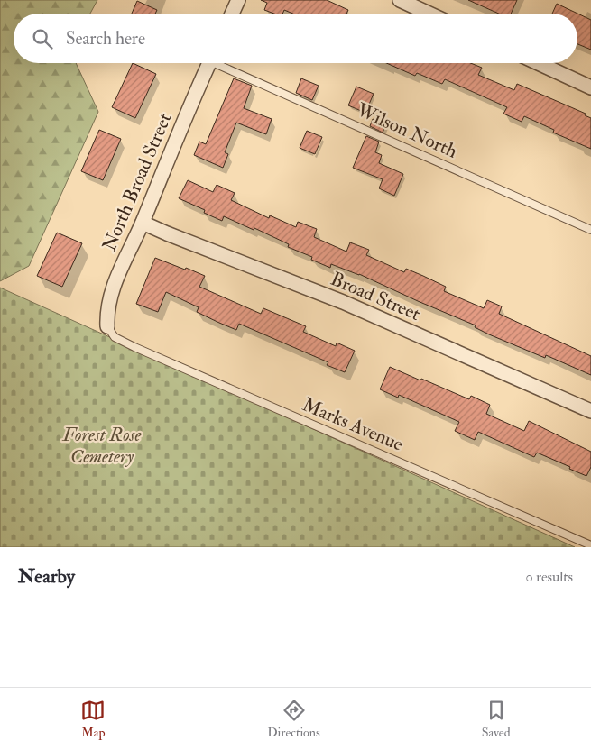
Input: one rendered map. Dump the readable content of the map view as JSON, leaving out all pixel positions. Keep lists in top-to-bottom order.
{
  "streets": {
    "street": ["North Broad Street", "Broad Street"],
    "lane": ["Wilson North", "Marks Avenue"]
  },
  "crossings": [
    ["North Broad Street", "Broad Street"],
    ["North Broad Street", "Marks Avenue"]
  ],
  "parks": ["Forest Rose Cemetery"],
  "page": {
    "search": "Search here",
    "heading": ["Nearby", "0 results"],
    "nav": ["Map", "Directions", "Saved"]
  }
}
